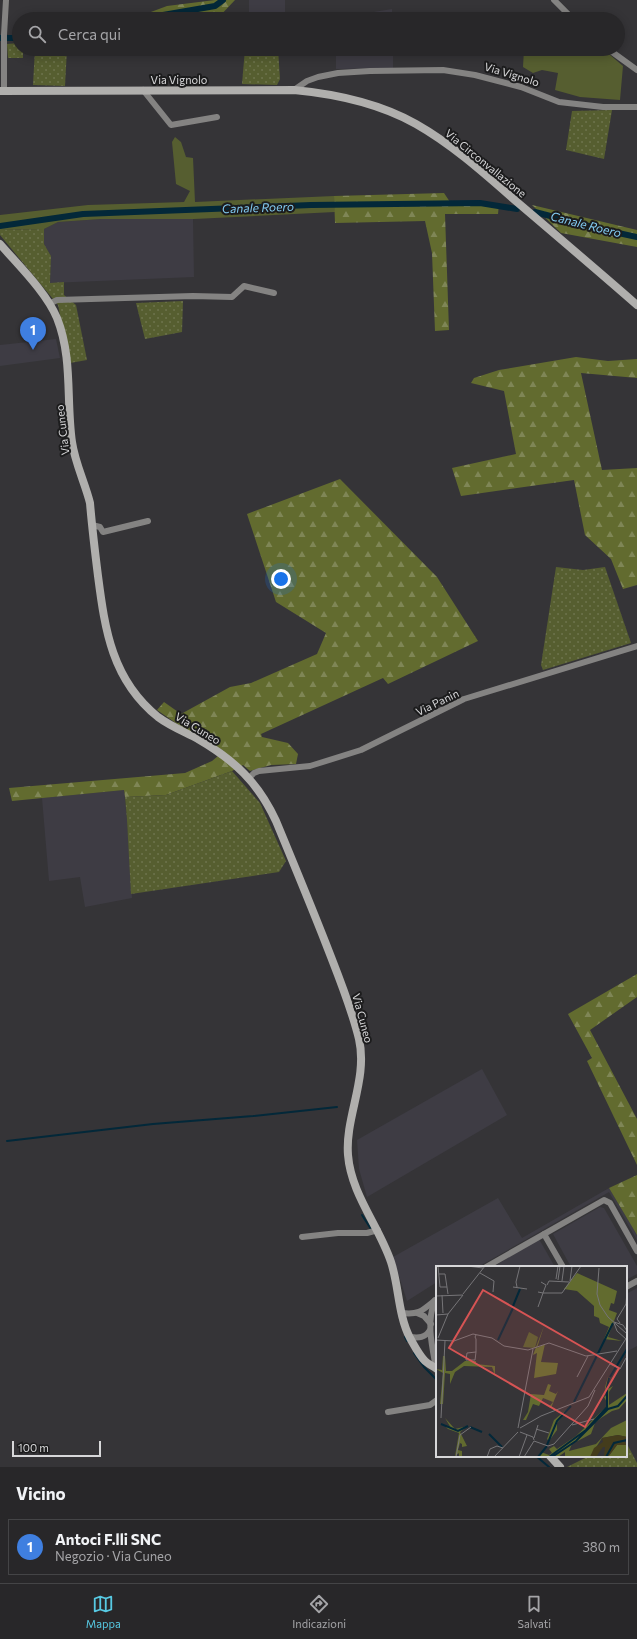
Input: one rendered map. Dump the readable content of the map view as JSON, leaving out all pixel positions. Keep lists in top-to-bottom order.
{
  "streets": {
    "street": [
      "Via Vignolo",
      "Via Circonvallazione",
      "Via Cuneo",
      "Via Panin"
    ]
  },
  "crossings": [
    ["Via Vignolo", "Via Circonvallazione"],
    ["Via Cuneo", "Via Panin"]
  ],
  "water": ["Canale Roero"],
  "scale_bar": "100 m",
  "page": {
    "search": "Cerca qui",
    "pins": "1",
    "scale": "100 m",
    "heading": "Vicino",
    "list": [
      {
        "mark": "1",
        "name": "Antoci F.lli SNC",
        "note": "Negozio · Via Cuneo",
        "value": "380 m"
      }
    ],
    "nav": ["Mappa", "Indicazioni", "Salvati"]
  }
}
